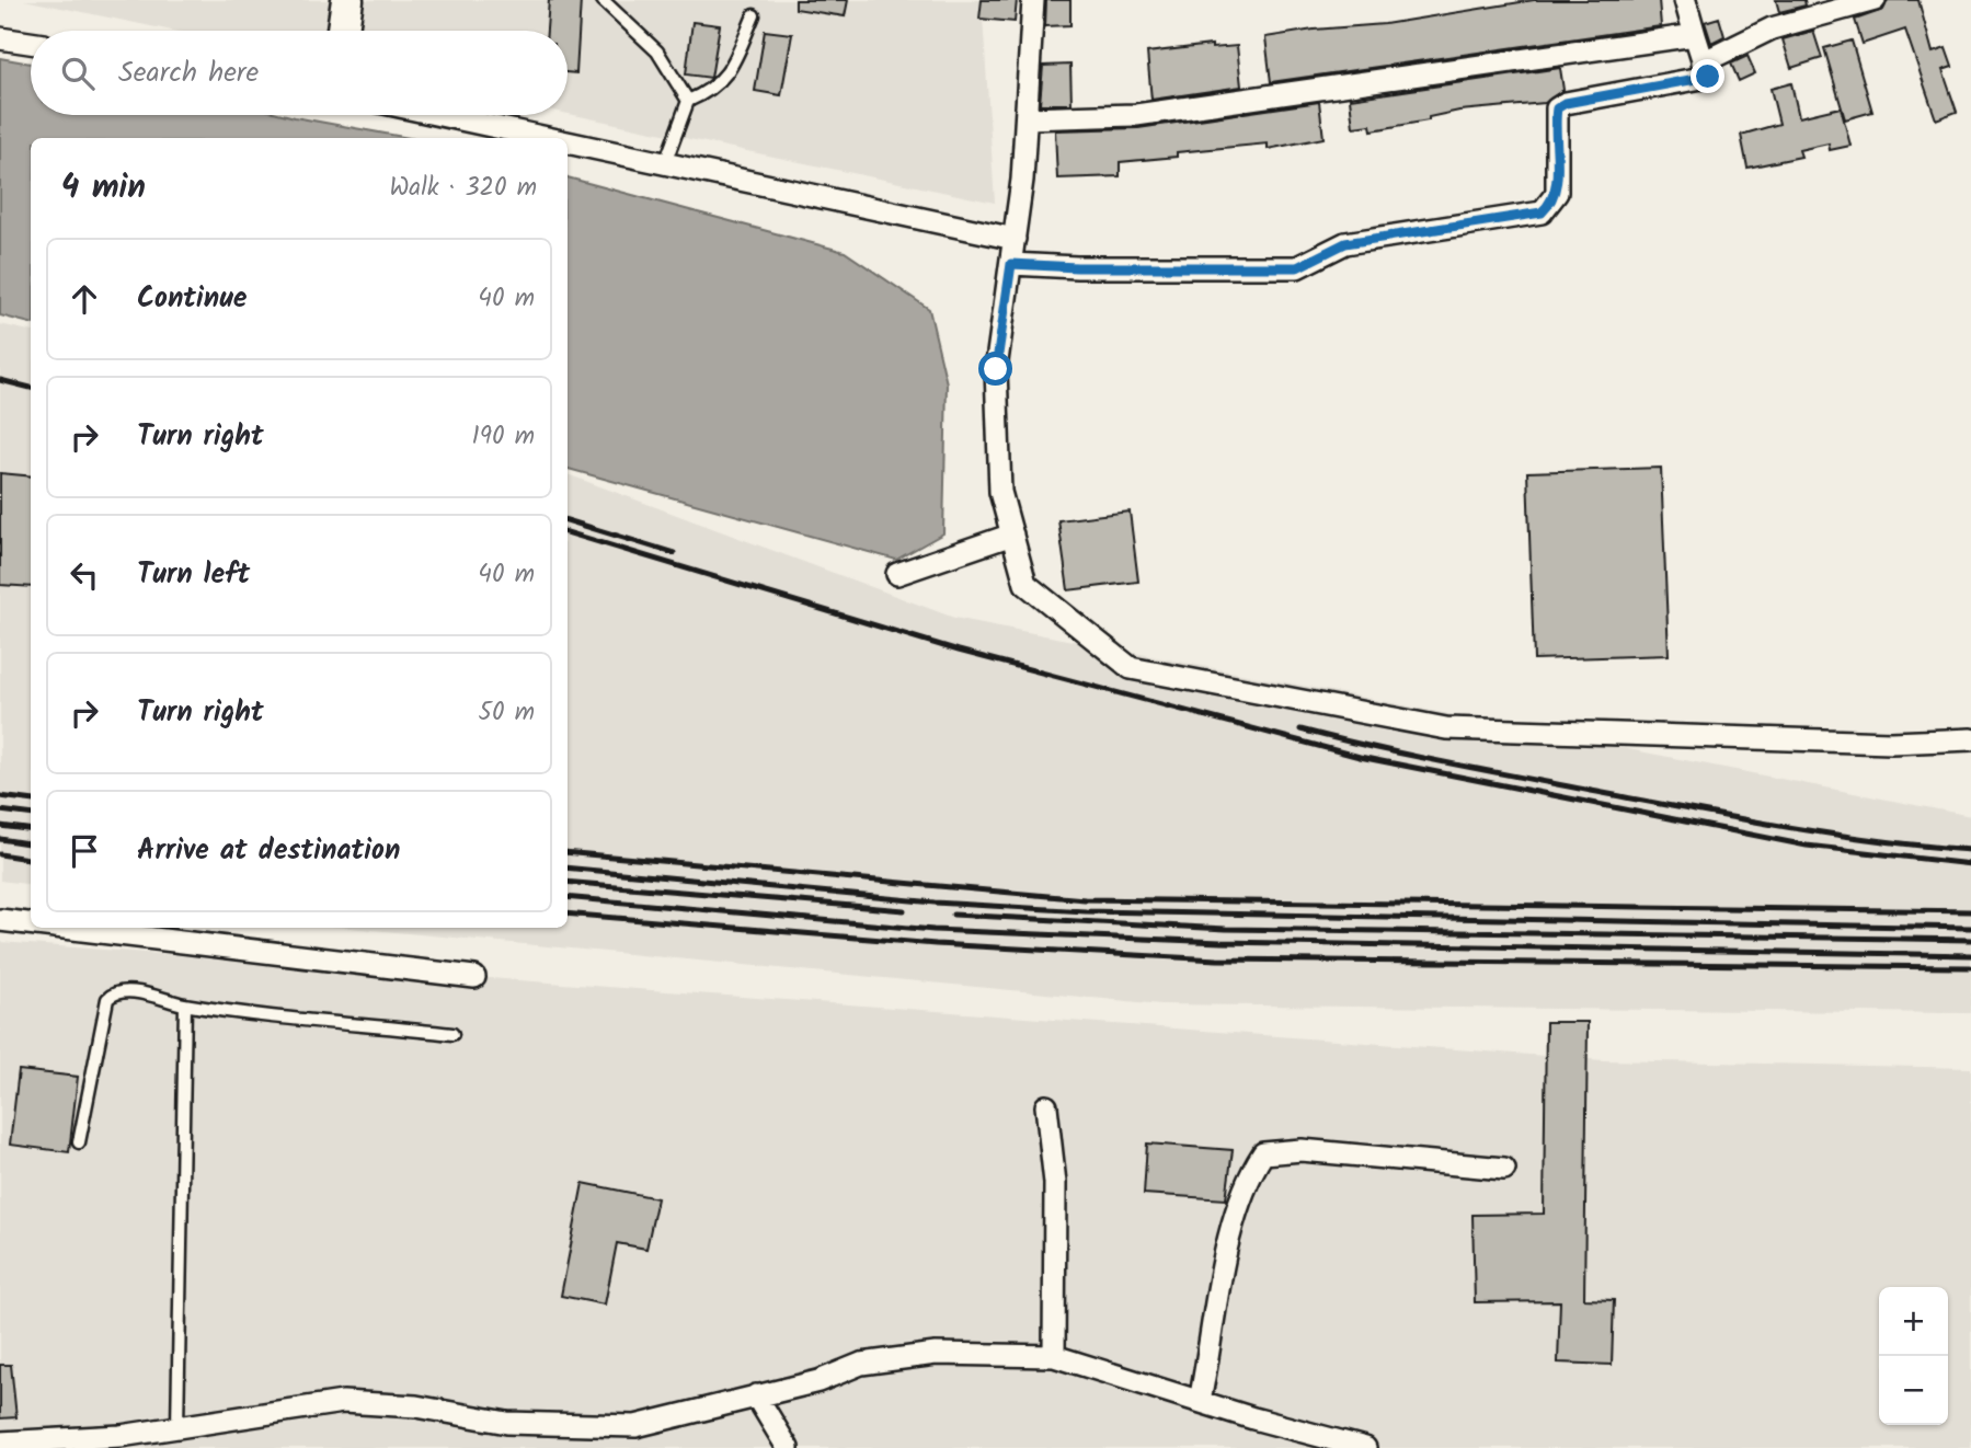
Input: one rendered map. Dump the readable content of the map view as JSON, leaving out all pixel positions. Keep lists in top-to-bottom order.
{
  "page": {
    "search": "Search here",
    "heading": ["4 min", "Walk · 320 m"],
    "list": [
      ["Continue", "40 m"],
      ["Turn right", "190 m"],
      ["Turn left", "40 m"],
      ["Turn right", "50 m"],
      "Arrive at destination"
    ],
    "map_buttons": ["+", "−"]
  }
}
